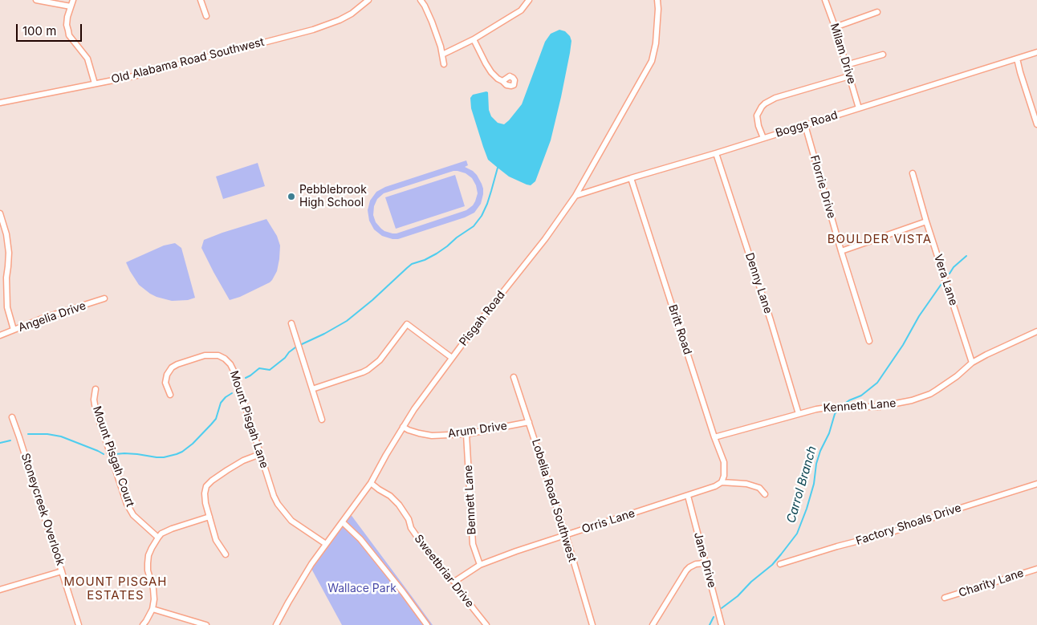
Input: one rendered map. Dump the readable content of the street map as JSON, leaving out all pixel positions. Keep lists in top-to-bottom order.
{
  "streets": {
    "street": [
      "Milam Drive",
      "Old Alabama Road Southwest",
      "Boggs Road",
      "Florrie Drive",
      "Vera Lane",
      "Denny Lane",
      "Angelia Drive",
      "Pisgah Road",
      "Britt Road",
      "Kenneth Lane",
      "Mount Pisgah Lane",
      "Arum Drive",
      "Mount Pisgah Court",
      "Bennett Lane",
      "Lobelia Road Southwest",
      "Stoneycreek Overlook",
      "Orris Lane",
      "Factory Shoals Drive",
      "Jane Drive",
      "Sweetbriar Drive",
      "Charity Lane"
    ]
  },
  "crossings": [
    ["Milam Drive", "Boggs Road"],
    ["Boggs Road", "Florrie Drive"],
    ["Boggs Road", "Denny Lane"],
    ["Boggs Road", "Pisgah Road"],
    ["Boggs Road", "Britt Road"],
    ["Vera Lane", "Kenneth Lane"],
    ["Denny Lane", "Kenneth Lane"],
    ["Pisgah Road", "Mount Pisgah Lane"],
    ["Pisgah Road", "Arum Drive"],
    ["Pisgah Road", "Sweetbriar Drive"],
    ["Britt Road", "Kenneth Lane"],
    ["Britt Road", "Orris Lane"],
    ["Arum Drive", "Bennett Lane"],
    ["Arum Drive", "Lobelia Road Southwest"],
    ["Bennett Lane", "Orris Lane"],
    ["Lobelia Road Southwest", "Orris Lane"],
    ["Orris Lane", "Jane Drive"],
    ["Orris Lane", "Sweetbriar Drive"]
  ],
  "districts": ["BOULDER VISTA", "MOUNT PISGAH ESTATES"],
  "water": ["Carrol Branch"],
  "parks": ["Wallace Park"],
  "places": ["Pebblebrook High School"],
  "scale_bar": "100 m"
}
